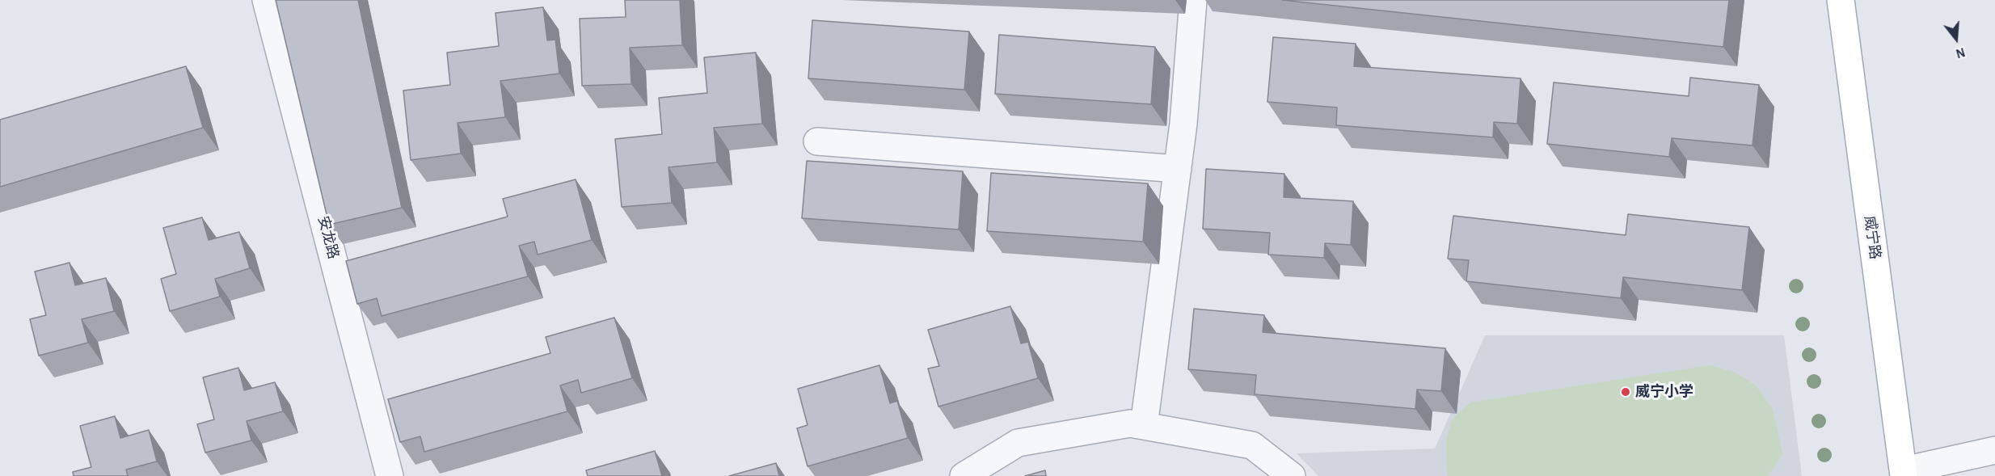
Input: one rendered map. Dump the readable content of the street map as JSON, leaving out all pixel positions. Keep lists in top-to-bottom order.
{
  "streets": {
    "main road": ["威宁路"],
    "street": ["安龙路"]
  },
  "places": ["威宁小学"],
  "north": "bottom"
}
